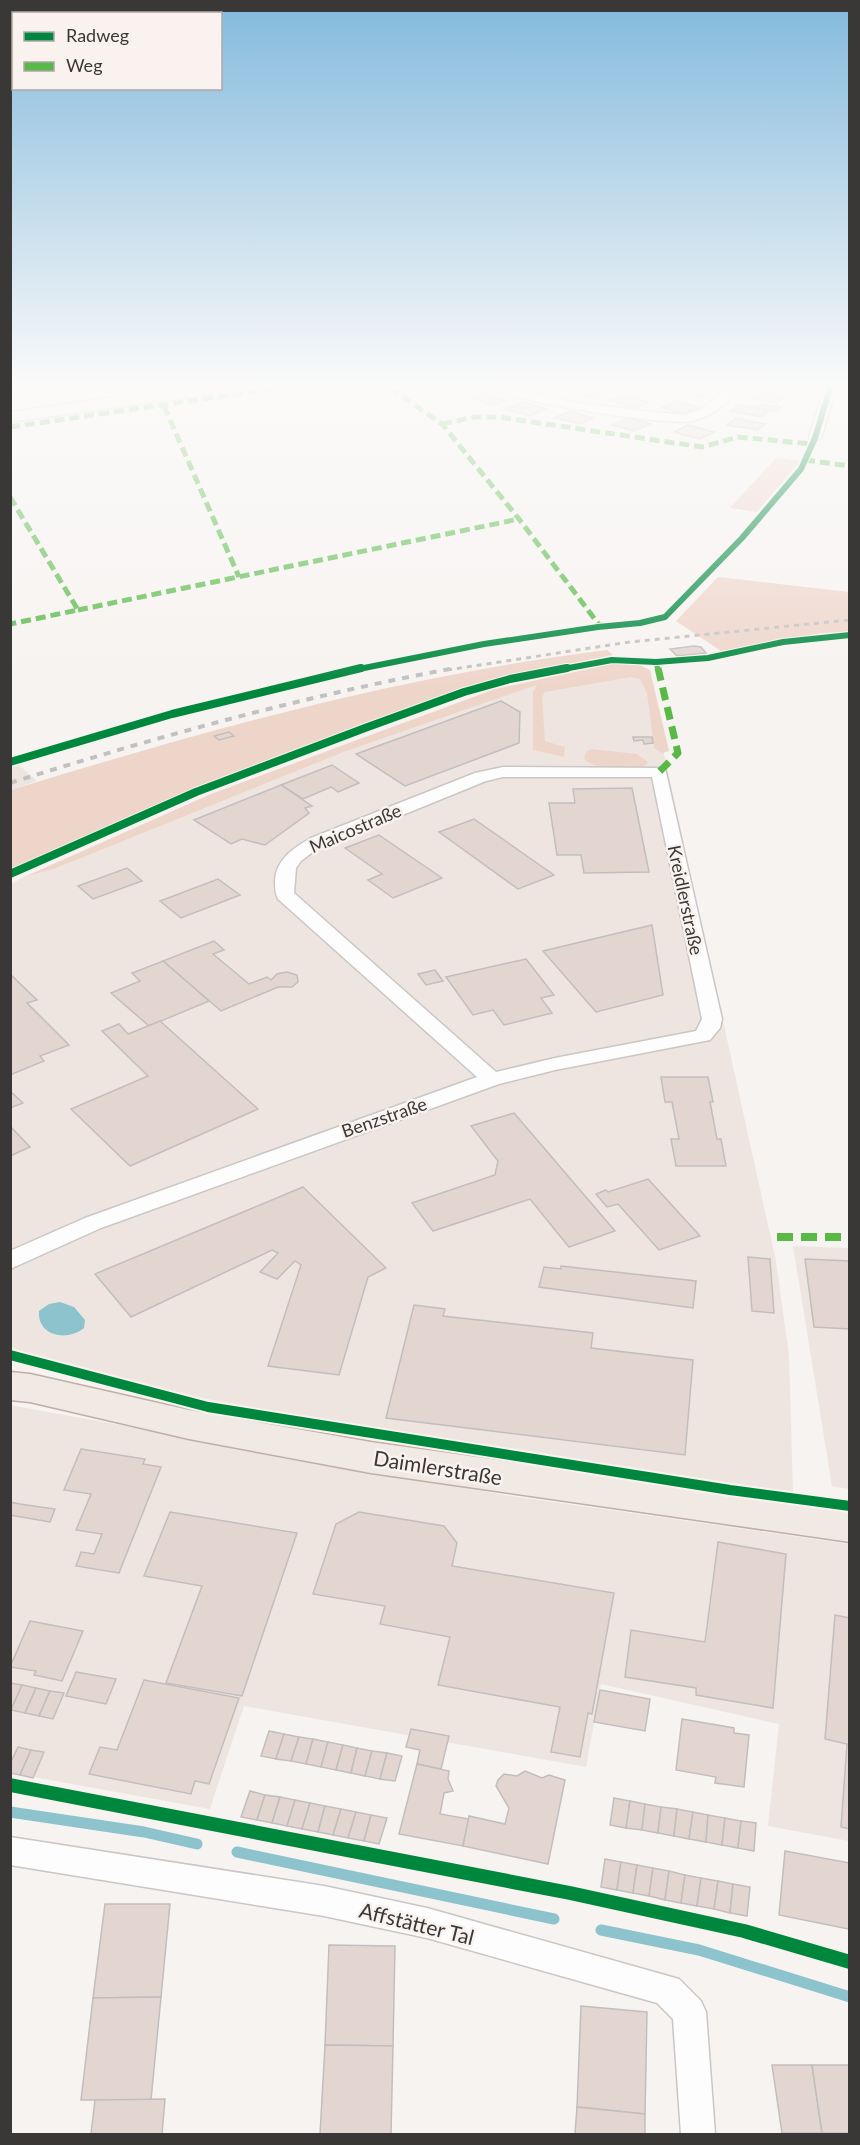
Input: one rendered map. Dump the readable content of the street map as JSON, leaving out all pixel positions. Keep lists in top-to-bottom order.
{
  "streets": {
    "main road": ["Daimlerstraße"],
    "street": [
      "Maicostraße",
      "Kreidlerstraße",
      "Benzstraße",
      "Affstätter Tal"
    ]
  },
  "crossings": [
    ["Maicostraße", "Kreidlerstraße"],
    ["Maicostraße", "Benzstraße"],
    ["Kreidlerstraße", "Benzstraße"]
  ],
  "legend": ["Radweg", "Weg"]
}
